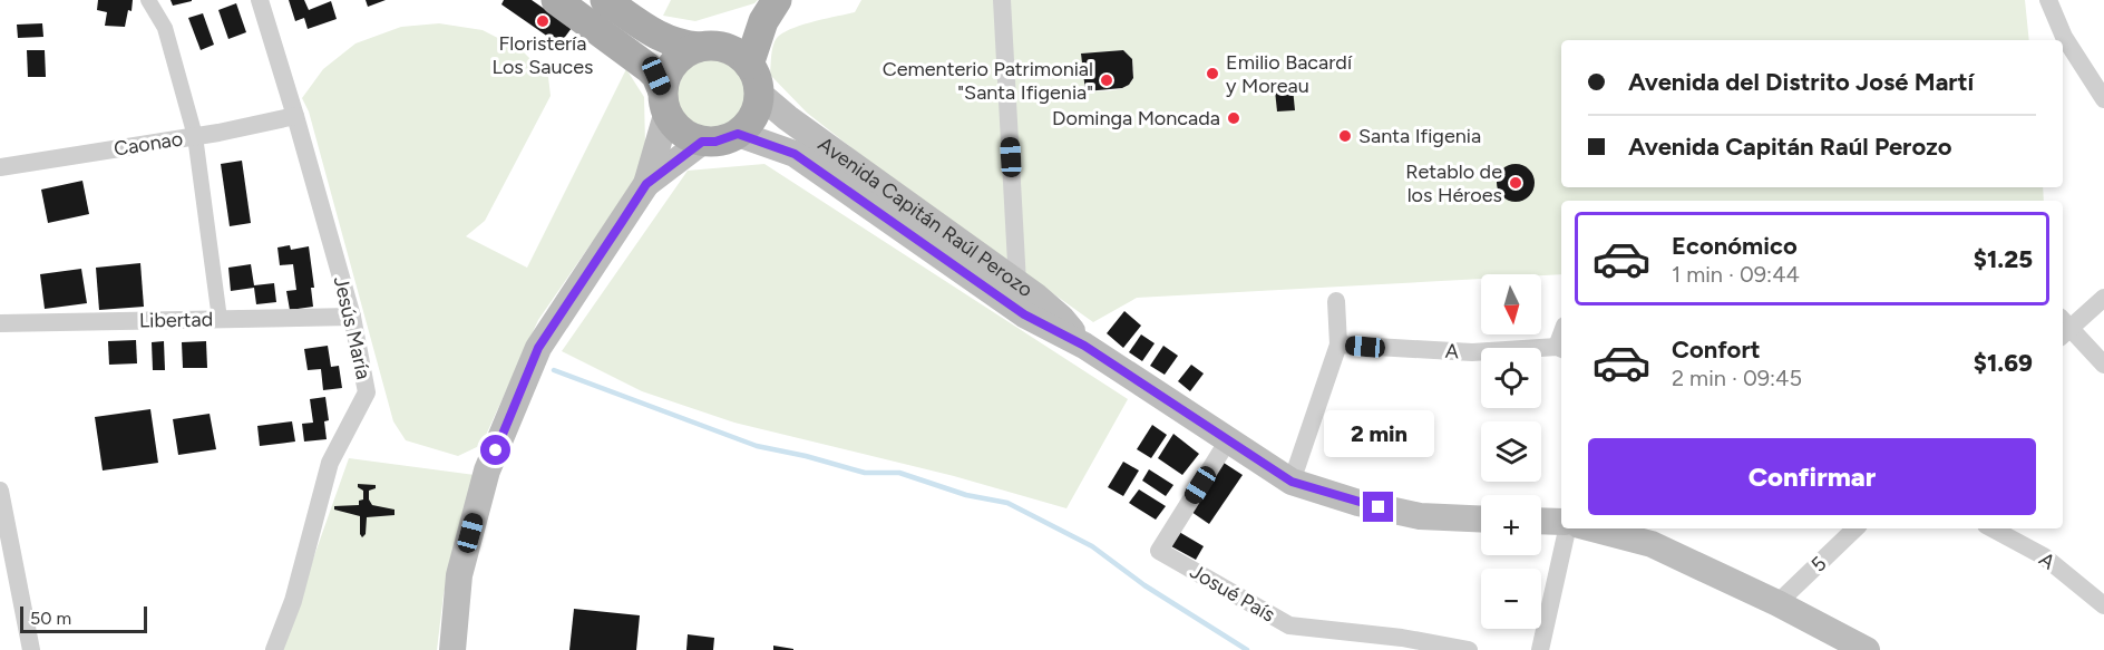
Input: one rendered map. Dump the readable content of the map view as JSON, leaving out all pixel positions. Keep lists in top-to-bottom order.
{
  "streets": {
    "main road": ["Avenida Capitán Raúl Perozo"],
    "street": [
      "Caonao",
      "Libertad",
      "Jesús María",
      "A",
      "5",
      "Josué País"
    ]
  },
  "crossings": [
    ["Caonao", "Jesús María"],
    ["Avenida Capitán Raúl Perozo", "Josué País"],
    ["Libertad", "Jesús María"]
  ],
  "places": [
    "Floristería Los Sauces",
    "Emilio Bacardí y Moreau",
    "Cementerio Patrimonial \"Santa Ifigenia\"",
    "Dominga Moncada",
    "Santa Ifigenia",
    "Retablo de los Héroes"
  ],
  "scale_bar": "50 m",
  "north": "bottom",
  "page": {
    "banner": ["Avenida del Distrito José Martí", "Avenida Capitán Raúl Perozo"],
    "list": [
      {
        "name": "Económico",
        "note": "1 min · 09:44",
        "value": "$1.25"
      },
      {
        "name": "Confort",
        "note": "2 min · 09:45",
        "value": "$1.69"
      }
    ],
    "map_buttons": ["+", "−"],
    "bubble": "2 min",
    "buttons": "Confirmar",
    "scale": "50 m"
  }
}
